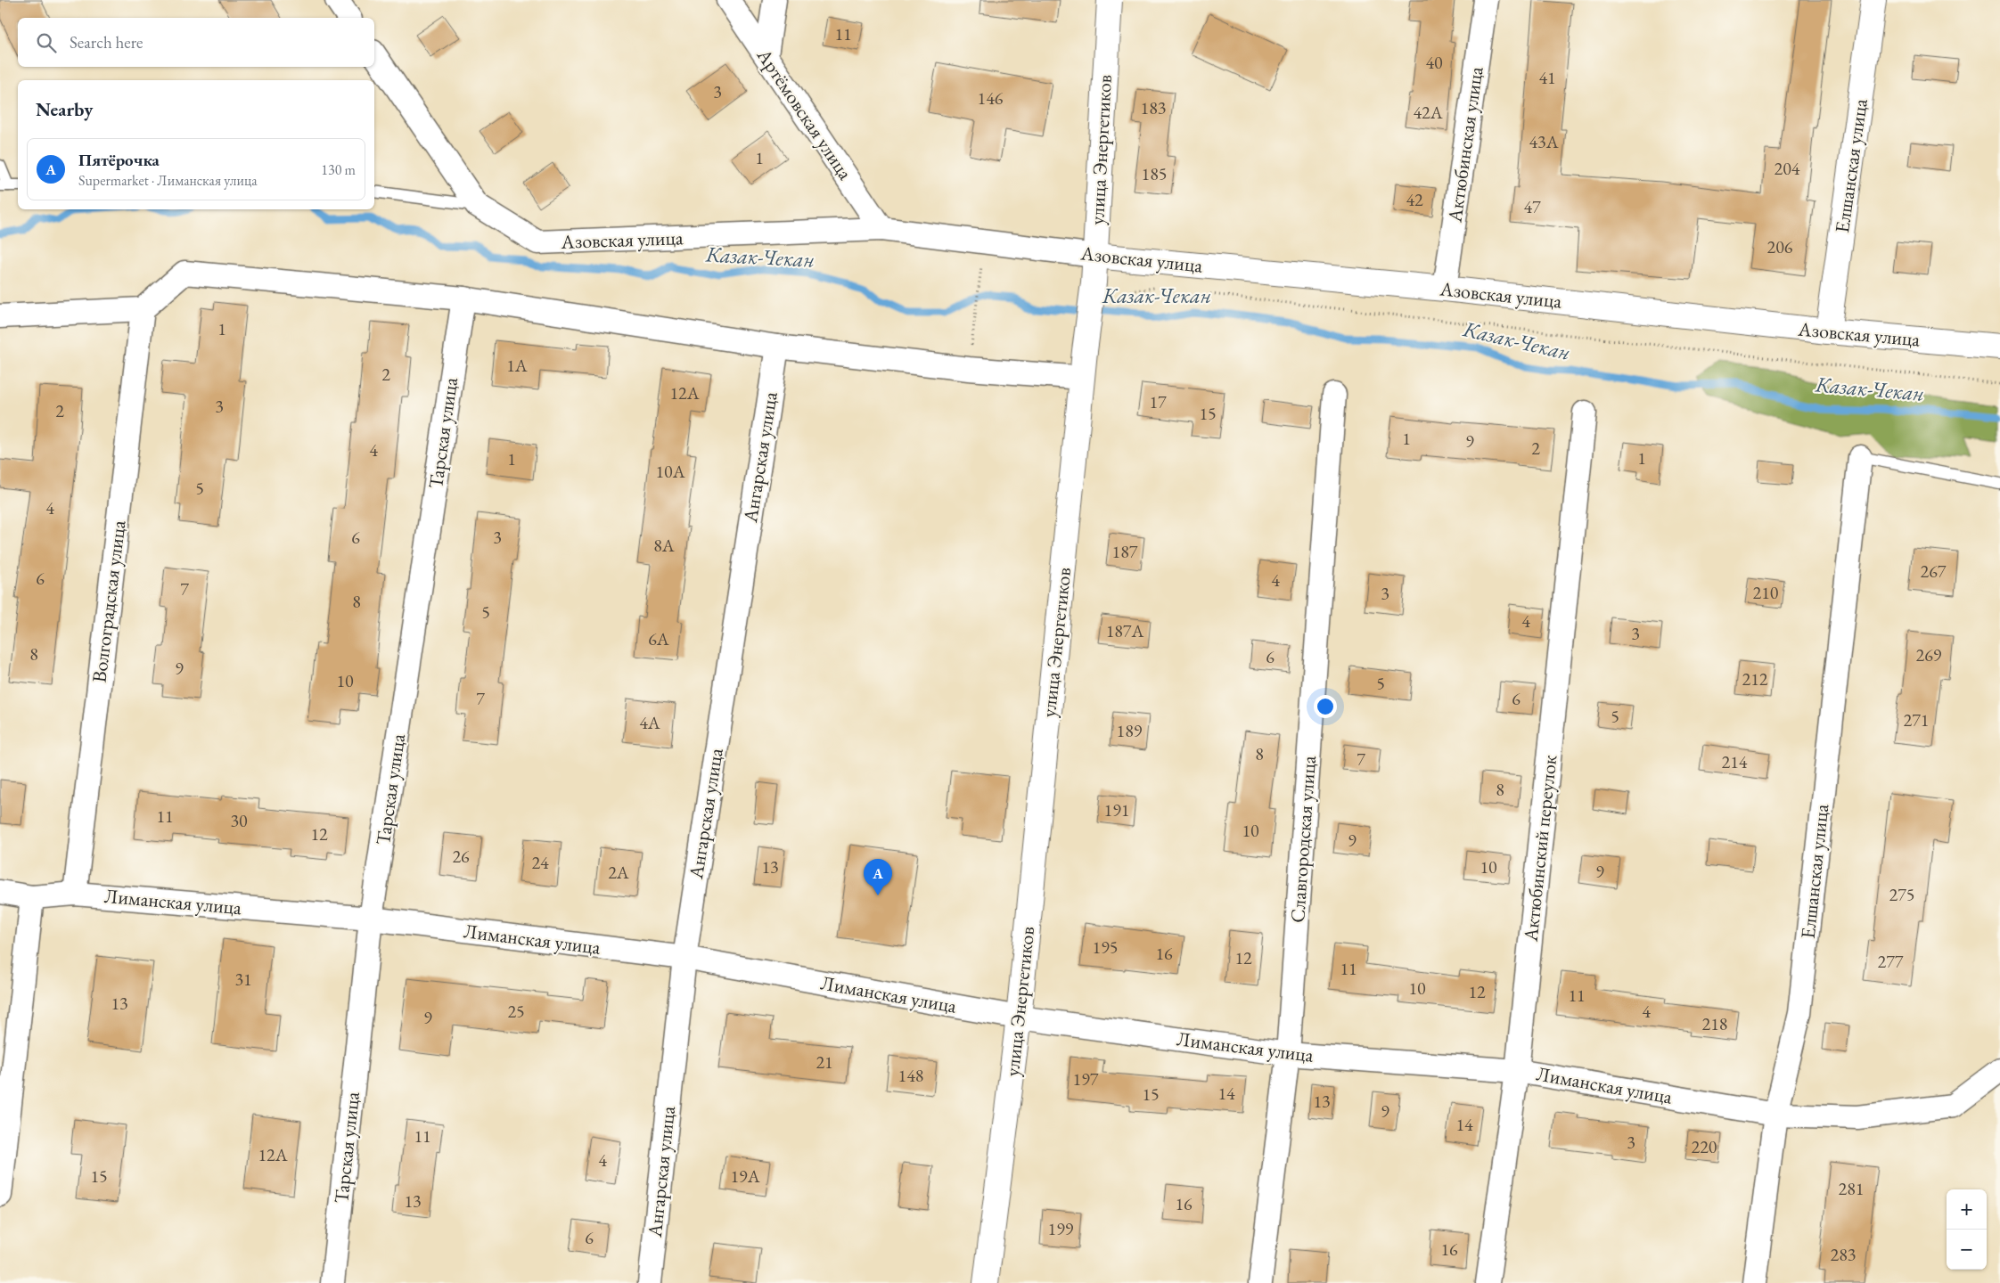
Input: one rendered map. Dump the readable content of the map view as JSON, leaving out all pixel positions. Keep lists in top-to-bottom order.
{
  "streets": {
    "main road": ["улица Энергетиков", "Елшанская улица", "Азовская улица"],
    "street": [
      "Артёмовская улица",
      "Актюбинская улица",
      "Тарская улица",
      "Ангарская улица",
      "Волгоградская улица",
      "Славгородская улица",
      "Актюбинский переулок",
      "Лиманская улица"
    ]
  },
  "crossings": [
    ["Артёмовская улица", "Азовская улица"],
    ["Актюбинская улица", "Азовская улица"],
    ["улица Энергетиков", "Азовская улица"],
    ["улица Энергетиков", "Лиманская улица"],
    ["Елшанская улица", "Азовская улица"],
    ["Елшанская улица", "Лиманская улица"],
    ["Тарская улица", "Лиманская улица"],
    ["Ангарская улица", "Лиманская улица"],
    ["Волгоградская улица", "Лиманская улица"],
    ["Славгородская улица", "Лиманская улица"],
    ["Актюбинский переулок", "Лиманская улица"]
  ],
  "water": ["Казак-Чекан"],
  "house_numbers": [
    "11",
    "40",
    "41",
    "3",
    "146",
    "183",
    "42А",
    "43А",
    "1",
    "204",
    "185",
    "42",
    "47",
    "206",
    "1",
    "1А",
    "2",
    "12А",
    "17",
    "3",
    "2",
    "15",
    "1",
    "9",
    "2",
    "4",
    "1",
    "1",
    "10А",
    "5",
    "4",
    "6",
    "3",
    "8А",
    "187",
    "267",
    "6",
    "4",
    "7",
    "210",
    "3",
    "8",
    "5",
    "4",
    "187А",
    "3",
    "6А",
    "8",
    "269",
    "6",
    "9",
    "212",
    "10",
    "5",
    "7",
    "6",
    "5",
    "271",
    "4А",
    "189",
    "8",
    "7",
    "214",
    "8",
    "191",
    "11",
    "30",
    "10",
    "12",
    "9",
    "26",
    "24",
    "13",
    "10",
    "9",
    "2А",
    "275",
    "195",
    "16",
    "12",
    "277",
    "11",
    "31",
    "10",
    "12",
    "11",
    "13",
    "25",
    "4",
    "9",
    "218",
    "21",
    "148",
    "197",
    "14",
    "15",
    "13",
    "9",
    "14",
    "11",
    "3",
    "220",
    "12А",
    "4",
    "15",
    "19А",
    "281",
    "13",
    "16",
    "199",
    "6",
    "16",
    "283"
  ],
  "page": {
    "search": "Search here",
    "heading": "Nearby",
    "list": [
      {
        "mark": "A",
        "name": "Пятёрочка",
        "note": "Supermarket · Лиманская улица",
        "value": "130 m"
      }
    ],
    "pins": "A",
    "map_buttons": ["+", "−"]
  }
}
